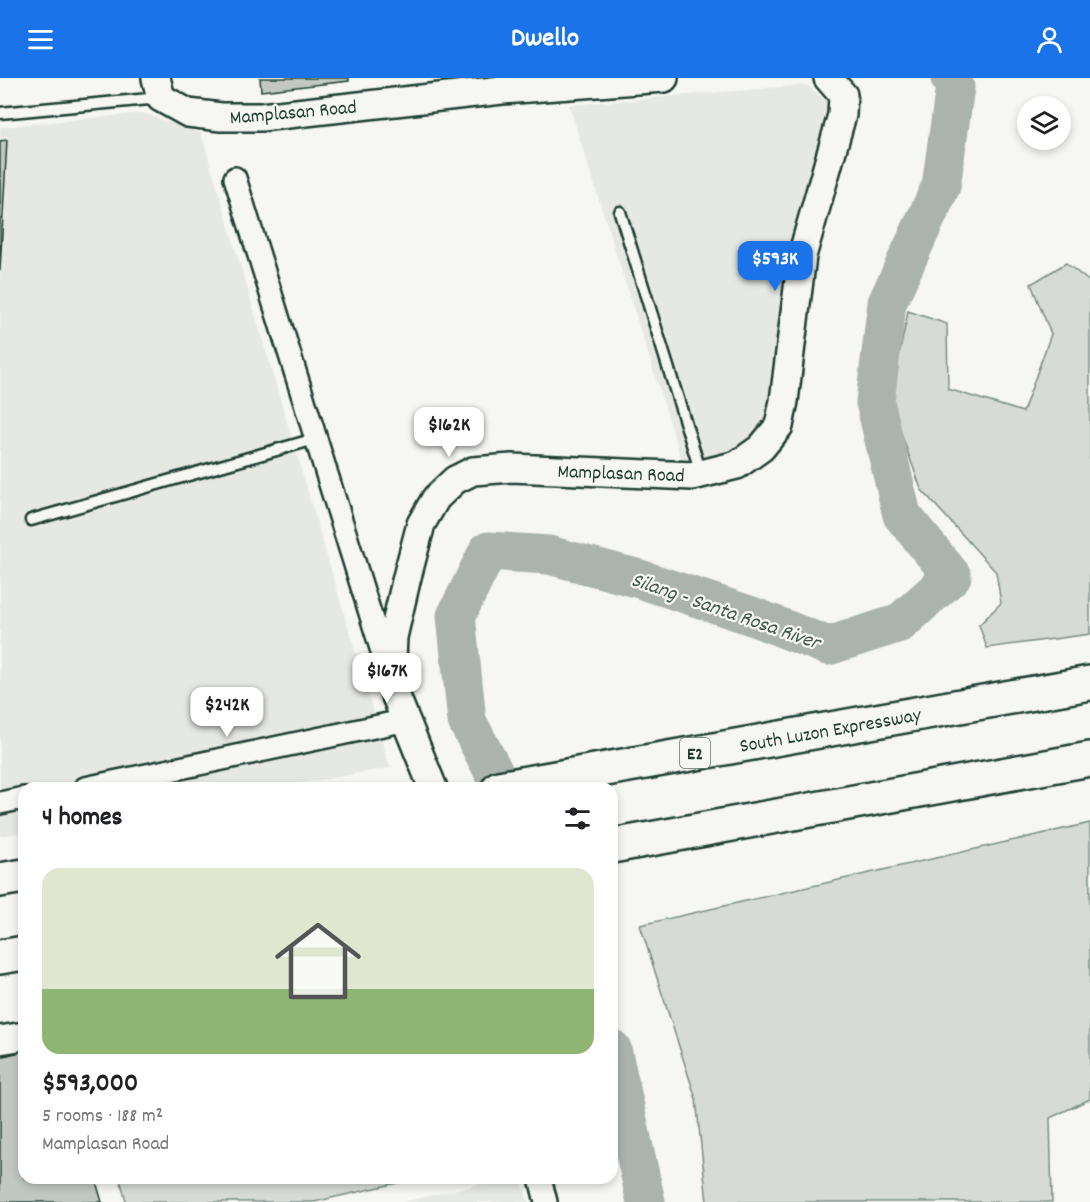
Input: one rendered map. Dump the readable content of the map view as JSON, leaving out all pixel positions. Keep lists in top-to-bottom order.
{
  "streets": {
    "highway": ["South Luzon Expressway", "E2"],
    "street": ["Mamplasan Road"]
  },
  "water": ["Silang - Santa Rosa River"],
  "page": {
    "header": "Dwello",
    "price": [
      "$593K",
      "$162K",
      "$167K",
      "$242K"
    ],
    "heading": "4 homes",
    "list": [
      {
        "name": "$593,000",
        "note": "5 rooms · 188 m² · Mamplasan Road"
      }
    ]
  }
}
